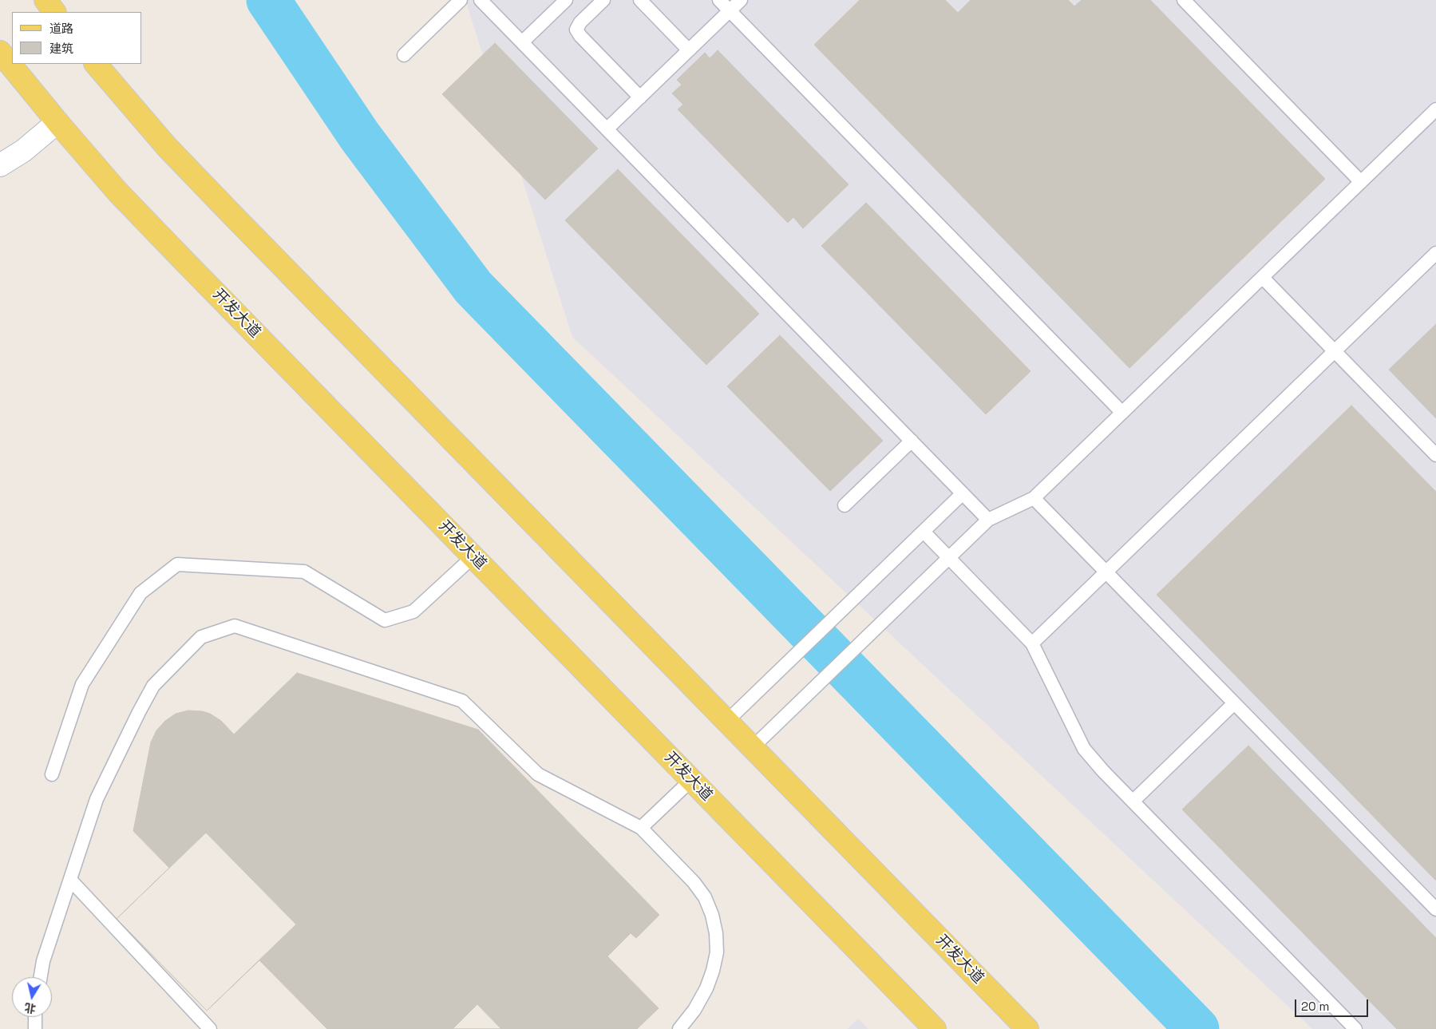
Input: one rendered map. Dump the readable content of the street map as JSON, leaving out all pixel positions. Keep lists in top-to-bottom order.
{
  "streets": {
    "main road": ["开发大道"]
  },
  "legend": ["道路", "建筑"],
  "scale_bar": "20 m",
  "north": "bottom"
}
